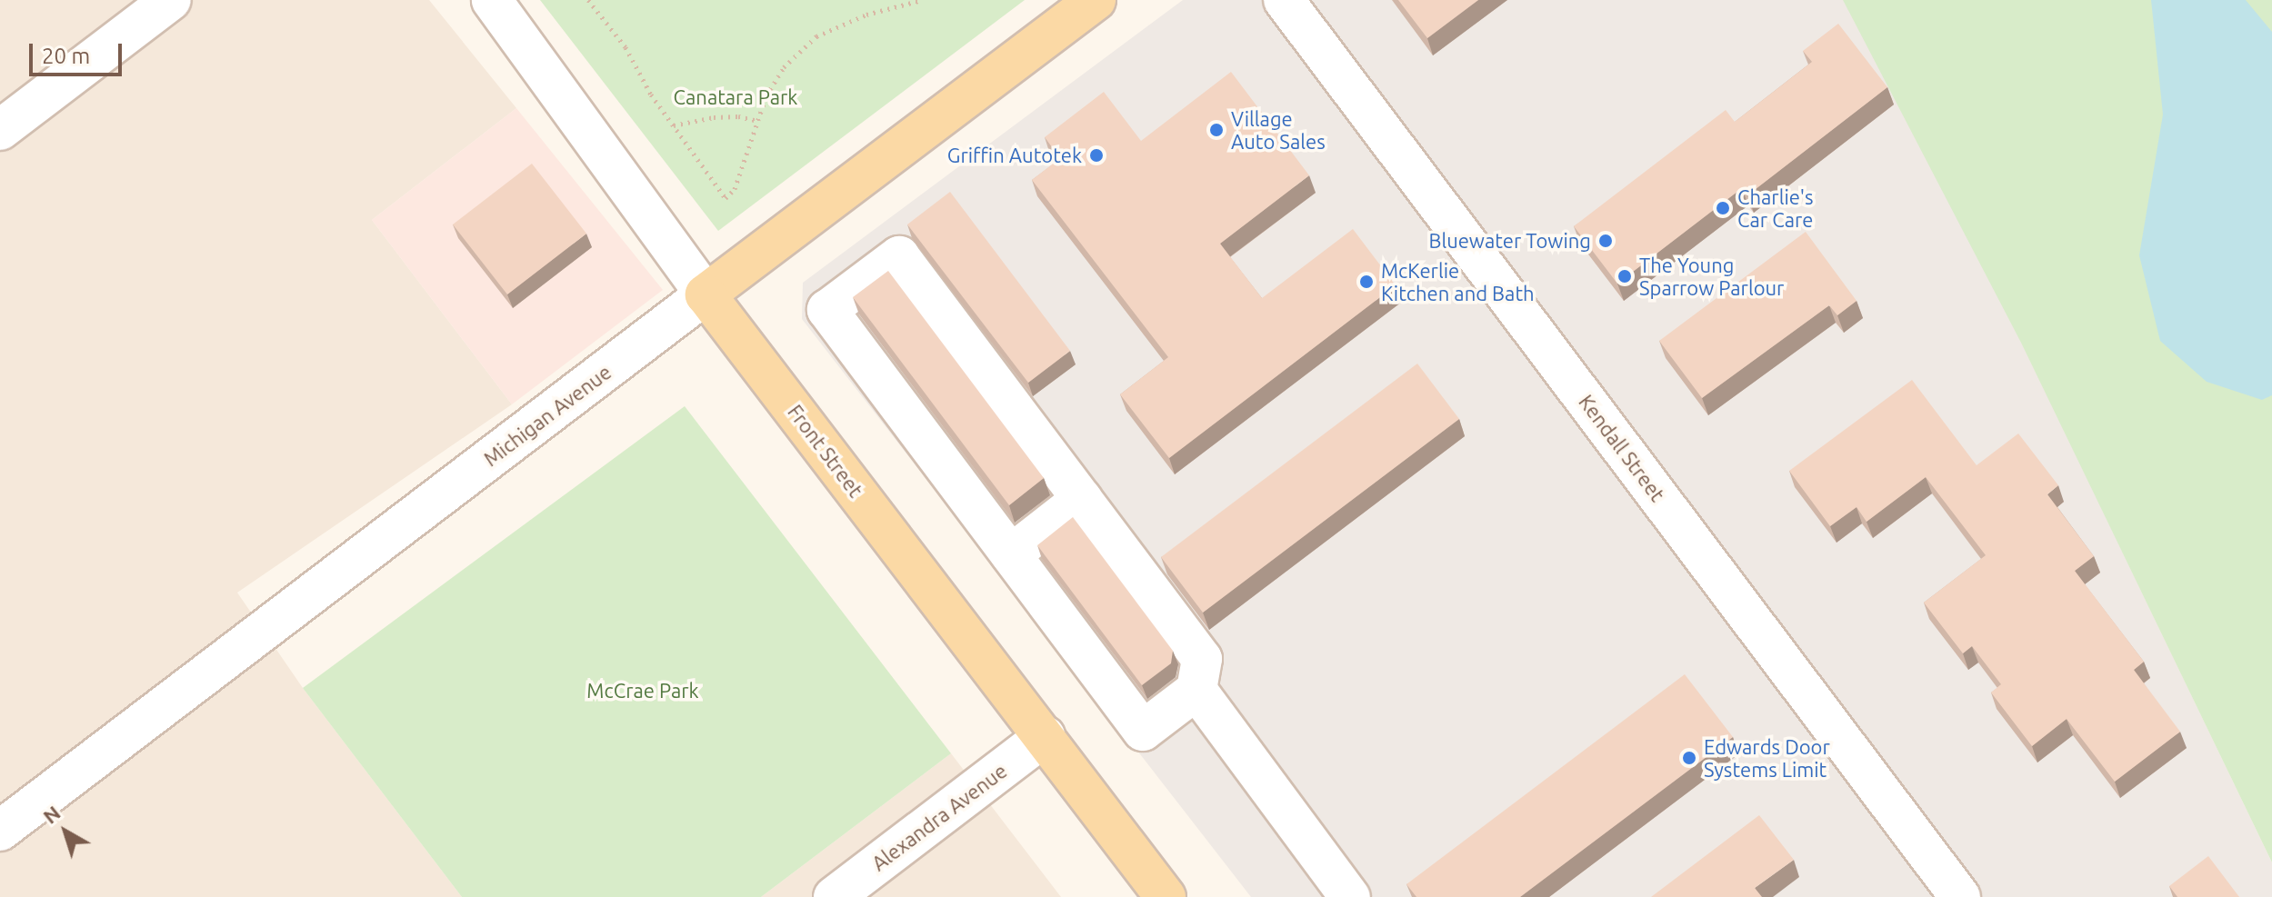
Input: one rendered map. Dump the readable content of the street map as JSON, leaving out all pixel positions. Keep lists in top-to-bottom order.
{
  "streets": {
    "main road": ["Michigan Avenue", "Front Street"],
    "street": ["Kendall Street", "Alexandra Avenue"]
  },
  "crossings": [
    ["Michigan Avenue", "Front Street"],
    ["Front Street", "Alexandra Avenue"]
  ],
  "parks": ["Canatara Park", "McCrae Park"],
  "places": [
    "Village Auto Sales",
    "Griffin Autotek",
    "Charlie's Car Care",
    "Bluewater Towing",
    "The Young Sparrow Parlour",
    "McKerlie Kitchen and Bath",
    "Edwards Door Systems Limit"
  ],
  "scale_bar": "20 m",
  "north": "top left"
}
